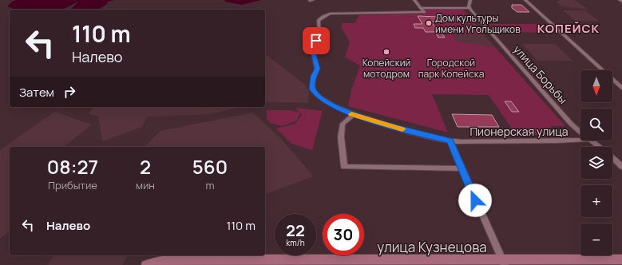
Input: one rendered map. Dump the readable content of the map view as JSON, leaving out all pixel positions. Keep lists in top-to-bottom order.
{
  "streets": {
    "main road": ["улица Кузнецова"],
    "street": ["улица Борьбы", "Пионерская улица"]
  },
  "districts": ["КОПЕЙСК"],
  "parks": ["Городской парк Копейска"],
  "places": ["Дом культуры имени Угольщиков", "Копейский мотодром"],
  "north": "bottom",
  "page": {
    "turn": ["110 m", "Налево"],
    "map_buttons": ["+", "−"],
    "then": "Затем",
    "eta": [
      "08:27",
      "Прибытие",
      "2",
      "мин",
      "560",
      "m"
    ],
    "list": [
      {
        "name": "Налево",
        "value": "110 m"
      }
    ],
    "speed": "22 km/h",
    "limit": "30"
  }
}
